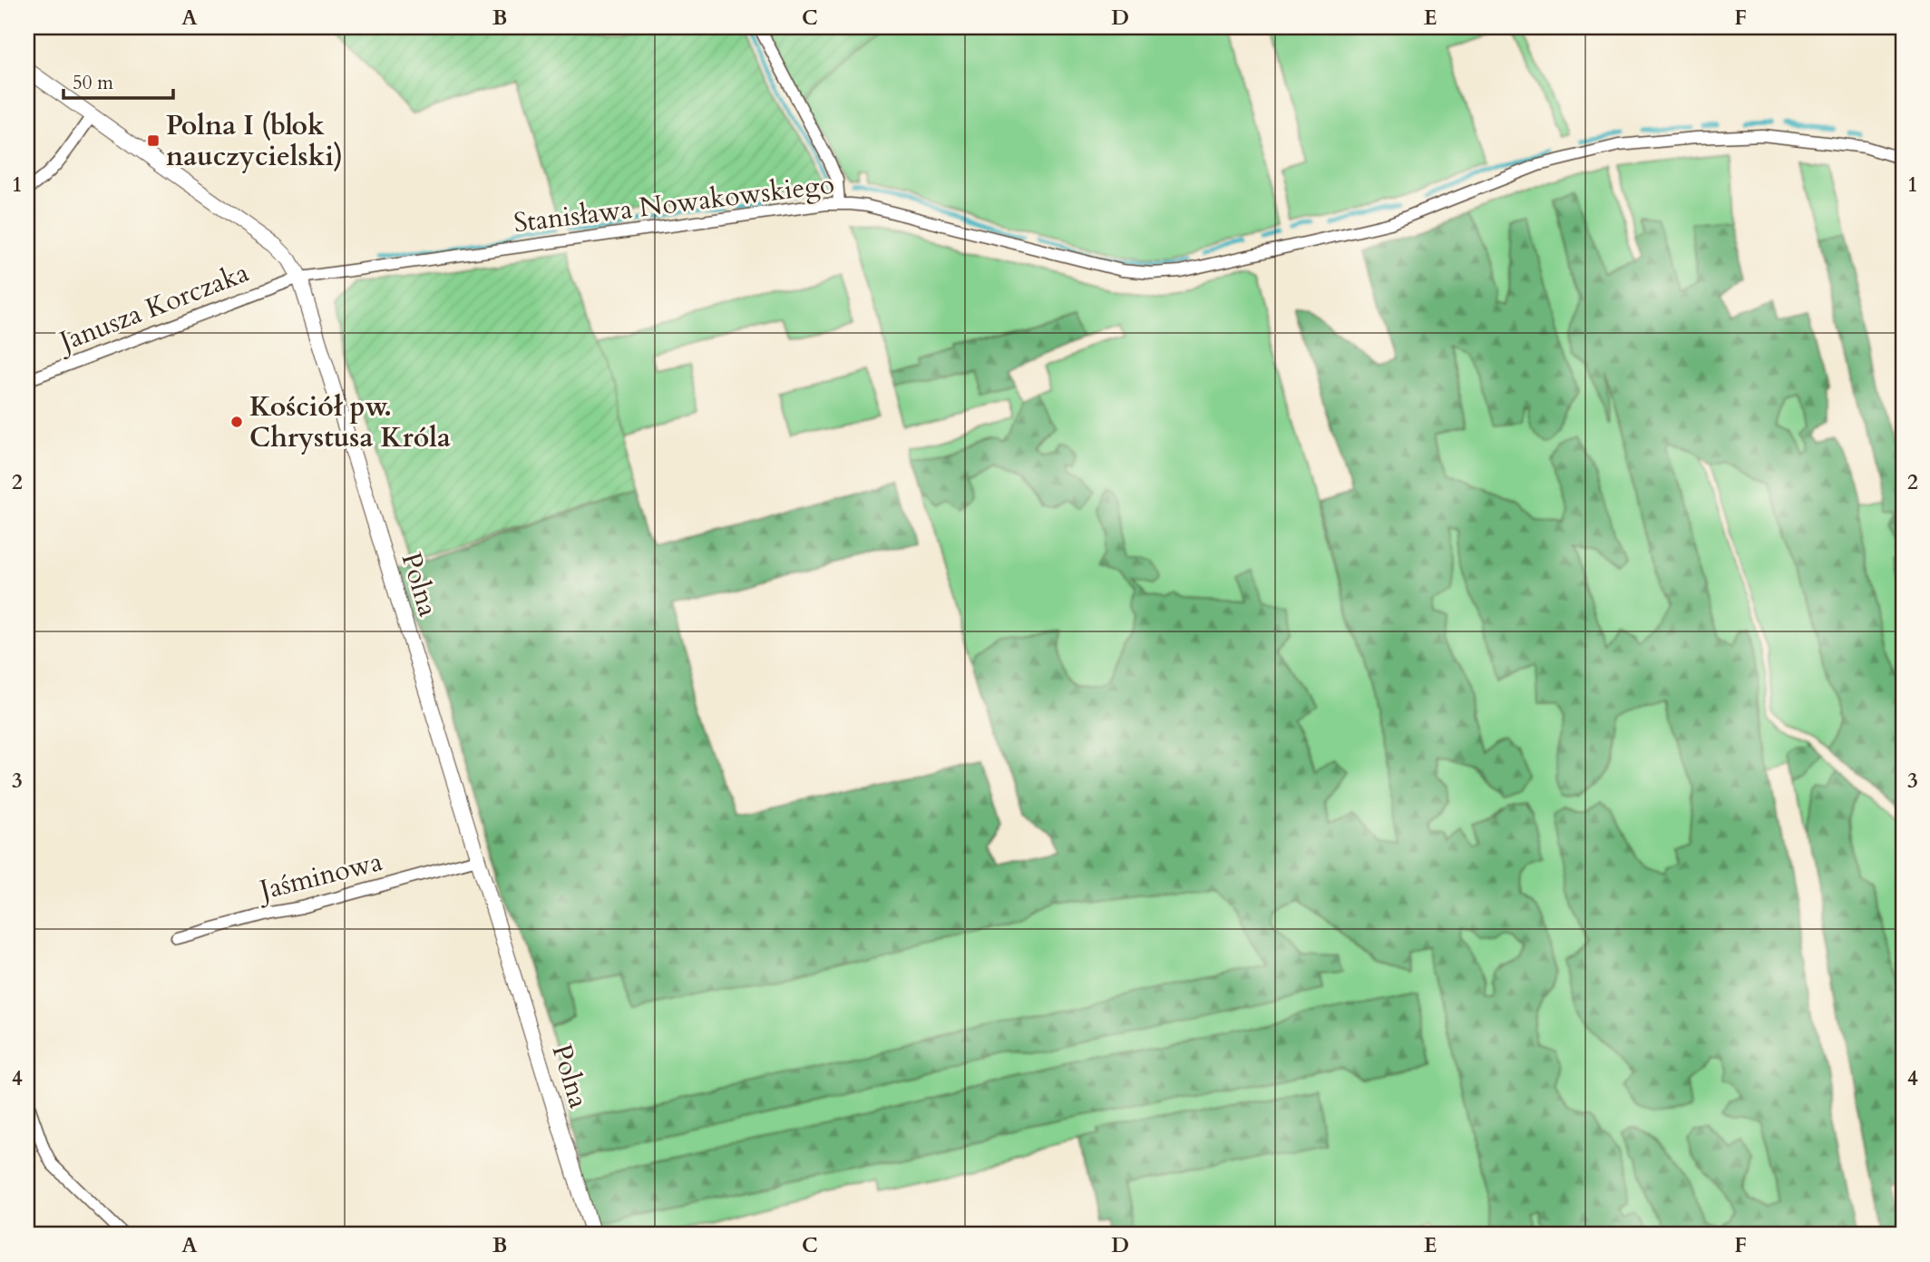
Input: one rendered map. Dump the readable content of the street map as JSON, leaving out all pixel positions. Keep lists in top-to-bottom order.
{
  "streets": {
    "street": [
      "Stanisława Nowakowskiego",
      "Janusza Korczaka",
      "Polna",
      "Jaśminowa"
    ]
  },
  "crossings": [
    ["Stanisława Nowakowskiego", "Janusza Korczaka"],
    ["Stanisława Nowakowskiego", "Polna"],
    ["Janusza Korczaka", "Polna"],
    ["Polna", "Jaśminowa"]
  ],
  "places": {
    "transit": ["Polna I (blok nauczycielski)"],
    "other": ["Kościół pw. Chrystusa Króla"]
  },
  "scale_bar": "50 m",
  "grid": {
    "columns": [
      "A",
      "B",
      "C",
      "D",
      "E",
      "F"
    ],
    "rows": [
      "1",
      "2",
      "3",
      "4"
    ]
  }
}
